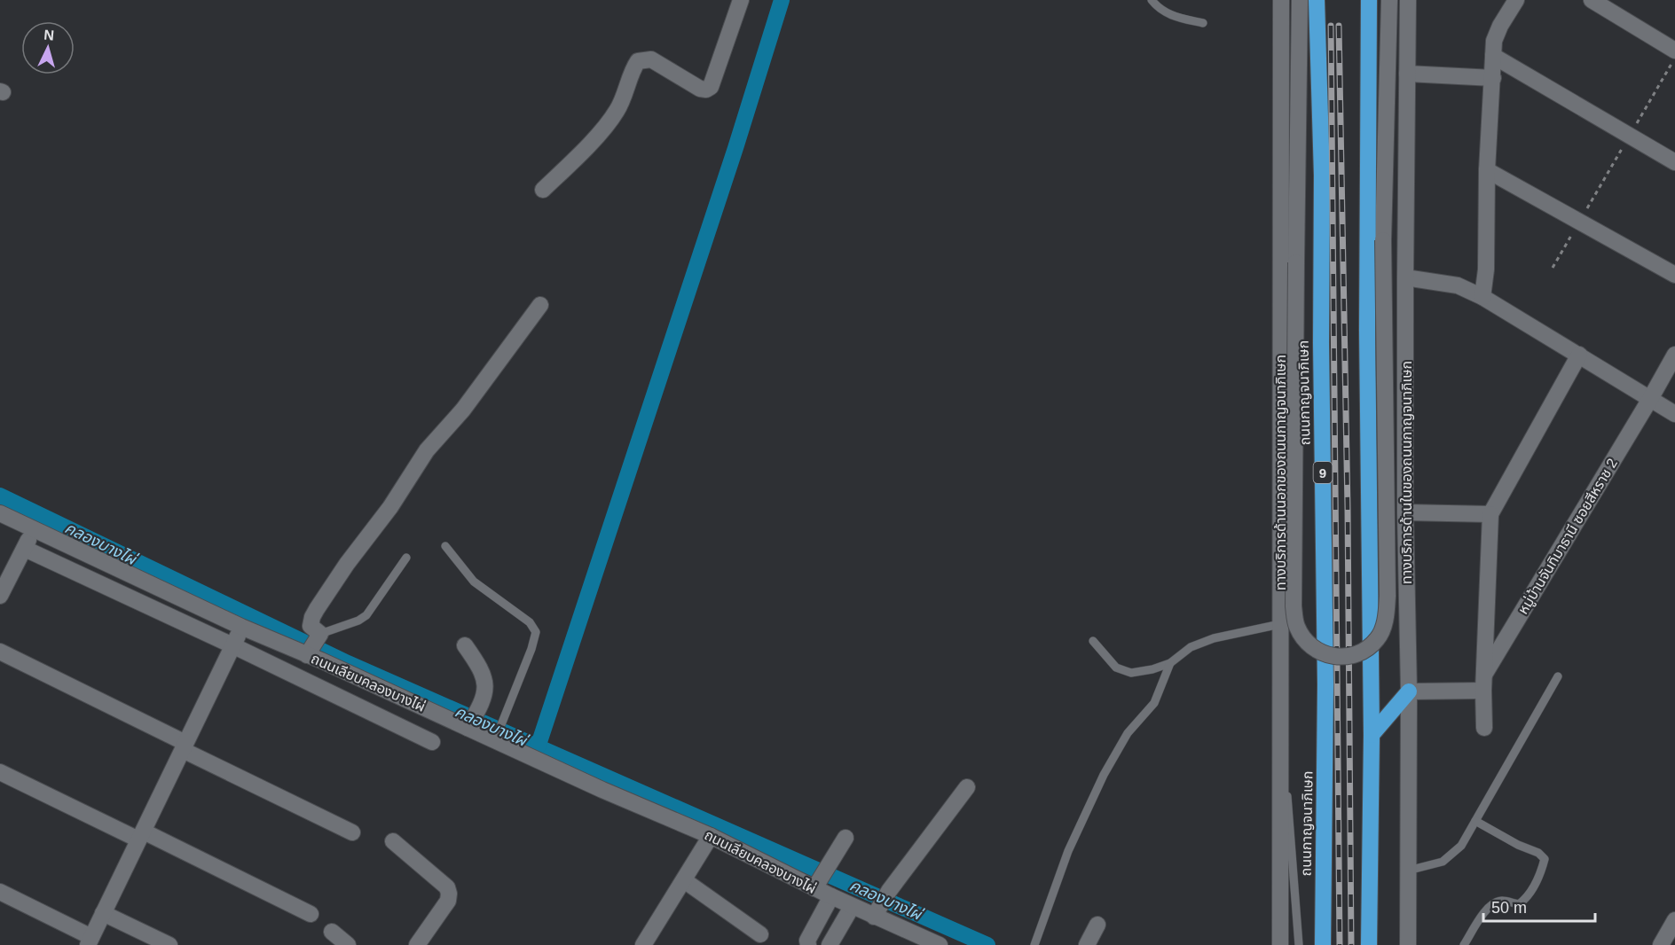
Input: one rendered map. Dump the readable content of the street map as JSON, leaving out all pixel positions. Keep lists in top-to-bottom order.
{
  "streets": {
    "highway": ["ถนนกาญจนาภิเษก", "9"],
    "street": [
      "ทางบริการด้านนอกของถนนกาญจนาภิเษก",
      "ทางบริการด้านในของถนนกาญจนาภิเษก",
      "หมู่บ้านจันทิมาธานี ซอยสีหราช 2",
      "ถนนเลียบคลองบางไผ่"
    ]
  },
  "water": ["คลองบางไผ่"],
  "scale_bar": "50 m",
  "north": "top"
}
